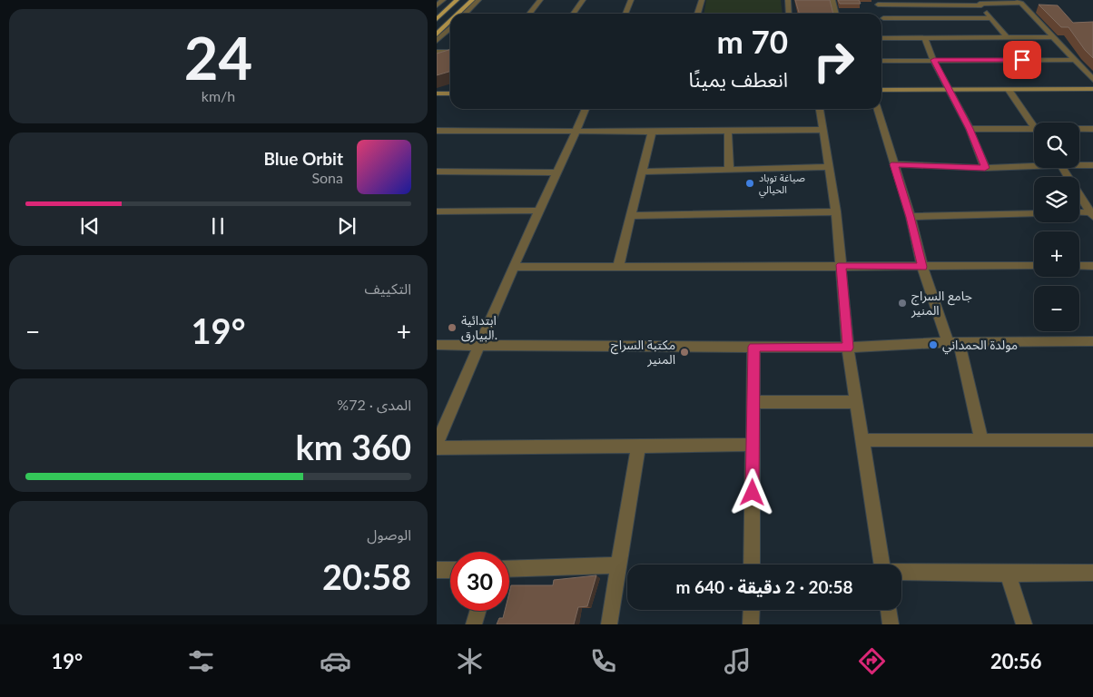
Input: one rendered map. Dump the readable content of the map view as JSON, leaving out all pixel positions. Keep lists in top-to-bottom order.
{
  "places": [
    "صياغة توباد الحيالي",
    "جامع السراج المنير",
    "ابتدائية البيارق.",
    "مولدة الحمداني",
    "مكتبة السراج المنير"
  ],
  "page": {
    "tile": [
      ["24", "km/h"],
      "التكييف",
      ["المدى · 72%", "360 km"],
      ["الوصول", "20:58"]
    ],
    "turn": ["70 m", "انعطف يمينًا"],
    "map_buttons": ["+", "−"],
    "song": ["Blue Orbit", "Sona"],
    "heat": ["−", "19°", "+"],
    "limit": "30",
    "trip": "20:58 · 2 دقيقة · 640 m",
    "tabs": ["20:56", "19°"]
  }
}
